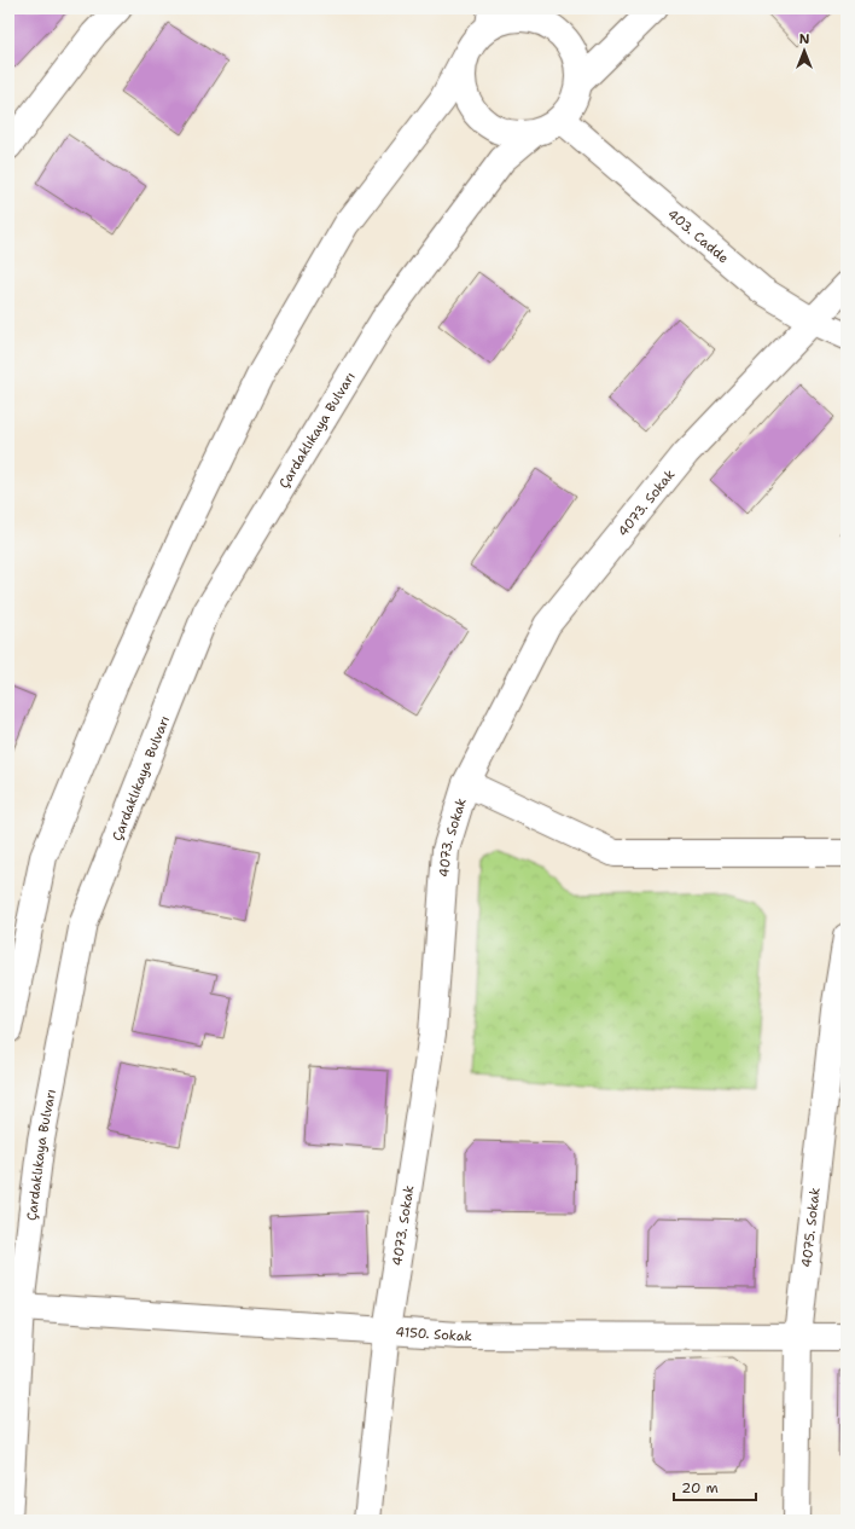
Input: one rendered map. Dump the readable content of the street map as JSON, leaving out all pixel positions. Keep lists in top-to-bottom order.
{
  "streets": {
    "street": [
      "403. Cadde",
      "Çardaklıkaya Bulvarı",
      "4073. Sokak",
      "4075. Sokak",
      "4150. Sokak"
    ]
  },
  "crossings": [
    ["403. Cadde", "Çardaklıkaya Bulvarı"],
    ["403. Cadde", "4073. Sokak"],
    ["Çardaklıkaya Bulvarı", "4150. Sokak"],
    ["4073. Sokak", "4150. Sokak"],
    ["4075. Sokak", "4150. Sokak"]
  ],
  "scale_bar": "20 m",
  "north": "top"
}
